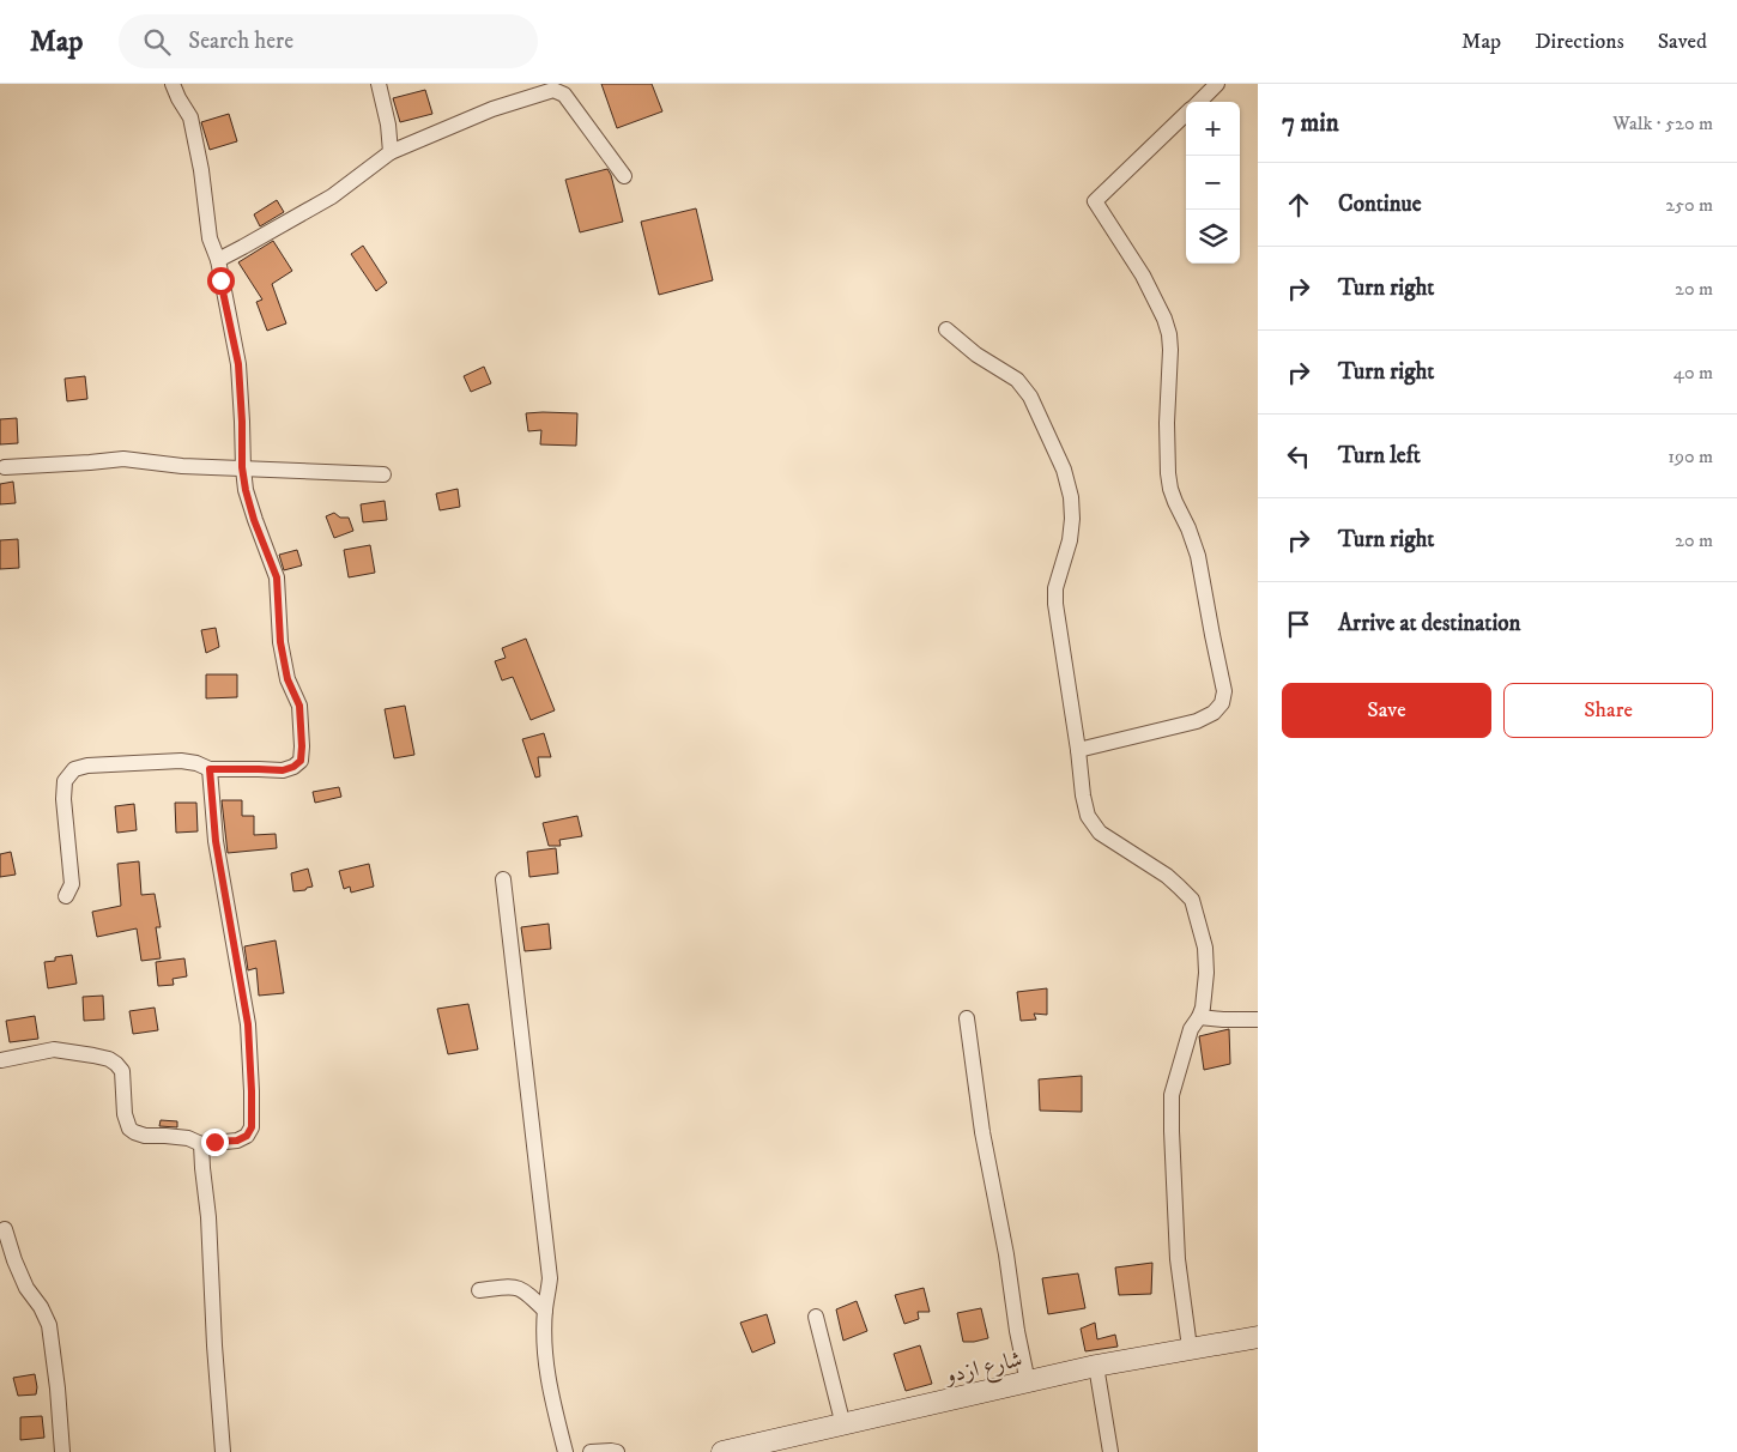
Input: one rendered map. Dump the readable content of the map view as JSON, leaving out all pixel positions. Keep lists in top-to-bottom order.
{
  "streets": {
    "street": ["شارع ازدو"]
  },
  "page": {
    "header": "Map",
    "search": "Search here",
    "nav": ["Map", "Directions", "Saved"],
    "heading": ["7 min", "Walk · 520 m"],
    "map_buttons": ["+", "−"],
    "list": [
      ["Continue", "250 m"],
      ["Turn right", "20 m"],
      ["Turn right", "40 m"],
      ["Turn left", "190 m"],
      ["Turn right", "20 m"],
      "Arrive at destination"
    ],
    "buttons": ["Save", "Share"]
  }
}
